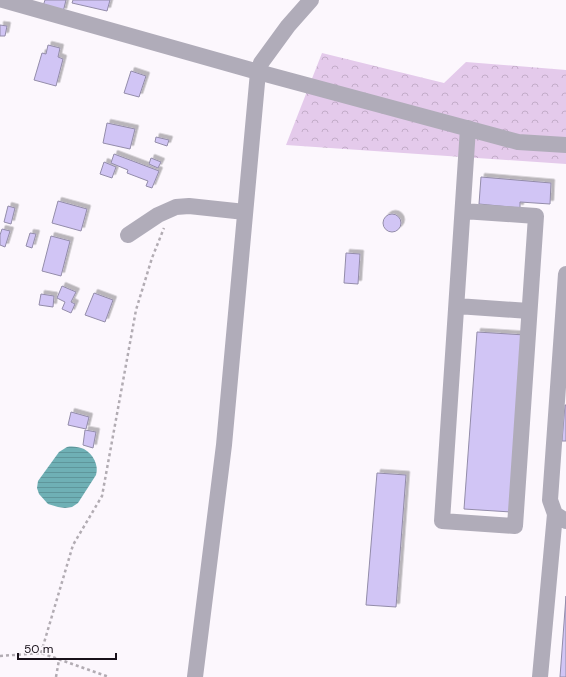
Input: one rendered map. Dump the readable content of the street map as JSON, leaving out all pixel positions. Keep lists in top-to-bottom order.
{
  "scale_bar": "50 m"
}
